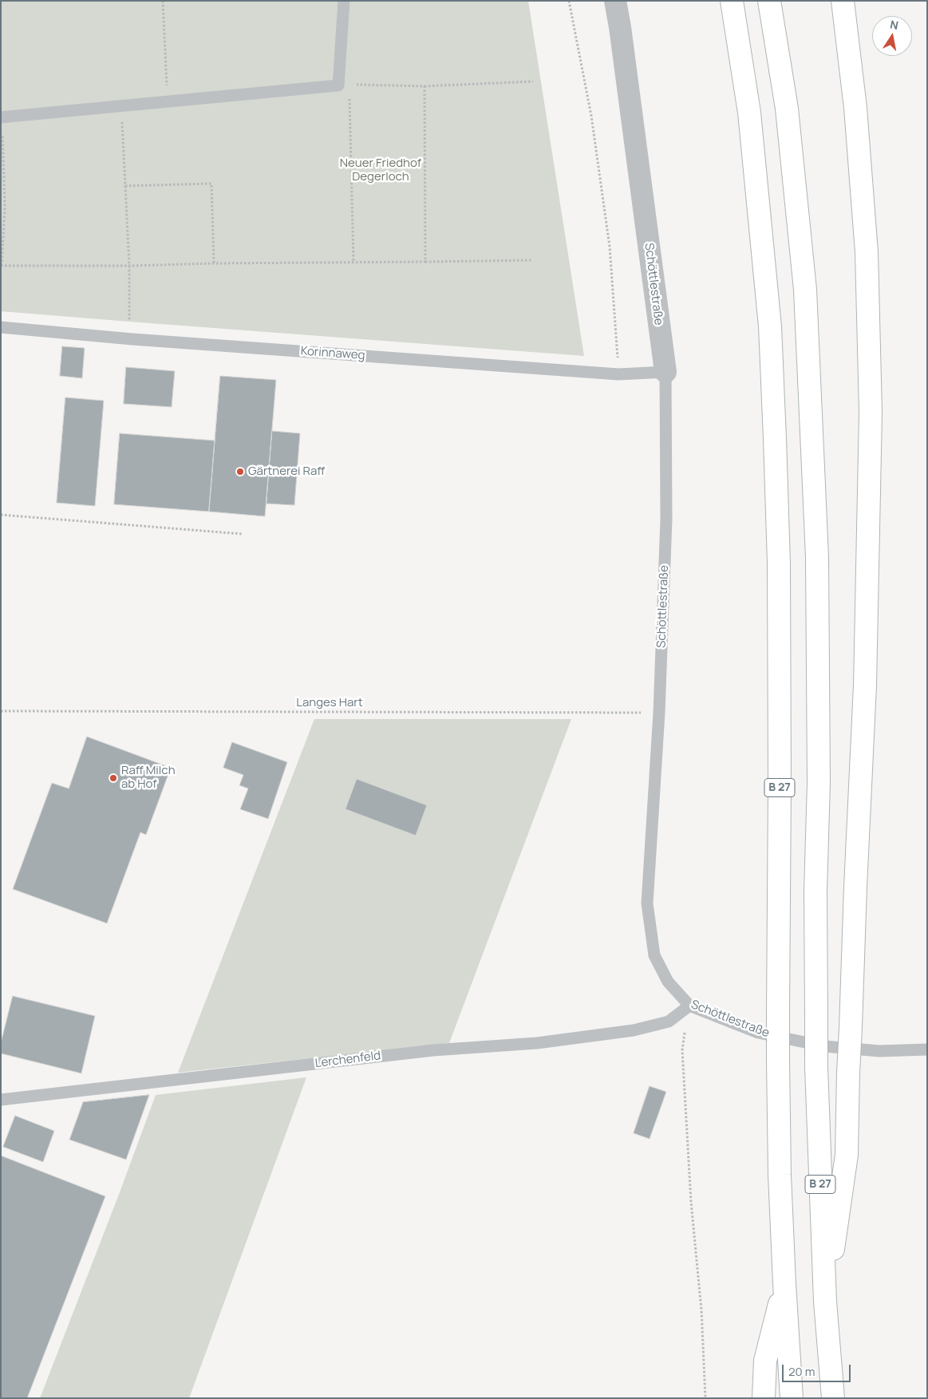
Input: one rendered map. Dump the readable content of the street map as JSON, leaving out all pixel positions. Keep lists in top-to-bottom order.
{
  "streets": {
    "highway": ["B 27"],
    "street": ["Schöttlestraße"],
    "lane": ["Korinnaweg", "Lerchenfeld"],
    "path": ["Langes Hart"]
  },
  "crossings": [
    ["Schöttlestraße", "Korinnaweg"],
    ["Schöttlestraße", "Langes Hart"],
    ["Schöttlestraße", "Lerchenfeld"]
  ],
  "parks": ["Neuer Friedhof Degerloch"],
  "places": ["Gärtnerei Raff", "Raff Milch ab Hof"],
  "scale_bar": "20 m",
  "north": "top"
}
